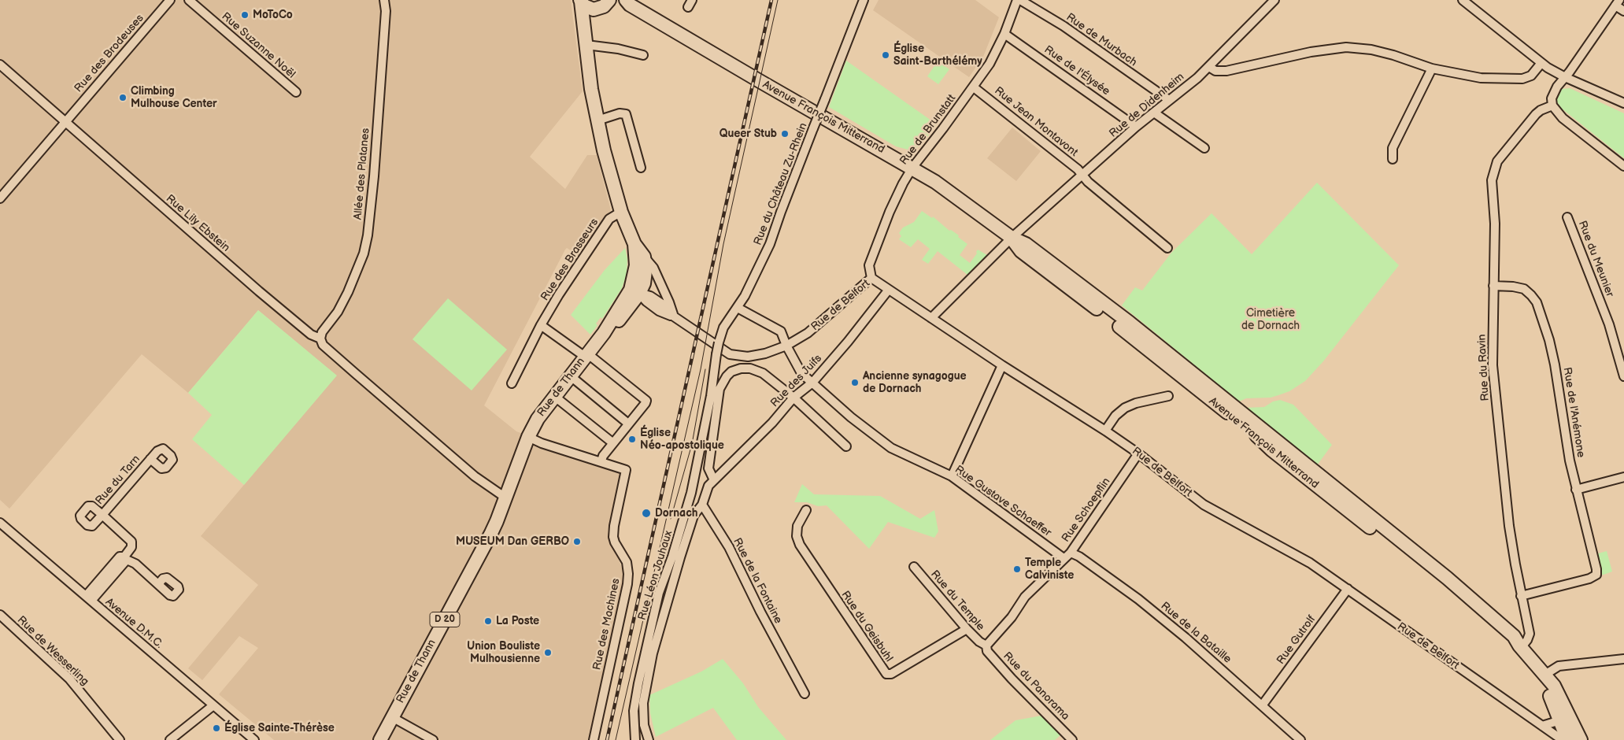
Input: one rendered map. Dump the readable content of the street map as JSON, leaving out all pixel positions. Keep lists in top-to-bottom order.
{
  "streets": {
    "main road": [
      "Avenue François Mitterrand",
      "Rue de Belfort",
      "Rue de Thann",
      "D 20"
    ],
    "street": [
      "Rue de Murbach",
      "Rue Suzanne Noël",
      "Rue des Brodeuses",
      "Rue de l'Élysée",
      "Rue de Didenheim",
      "Rue Jean Montavont",
      "Rue de Brunstatt",
      "Allée des Platanes",
      "Rue du Château Zu-Rhein",
      "Rue Lily Ebstein",
      "Rue du Meunier",
      "Rue des Brasseurs",
      "Rue du Ravin",
      "Rue des Juifs",
      "Rue de l'Anémone",
      "Rue du Tarn",
      "Rue Gustave Schaeffer",
      "Rue Schoepflin",
      "Rue Léon Jouhaux",
      "Rue de la Fontaine",
      "Rue du Temple",
      "Avenue D.M.C.",
      "Rue des Machines",
      "Rue du Geisbuhl",
      "Rue de la Bataille",
      "Rue Gutrolf",
      "Rue de Wesserling",
      "Rue du Panorama"
    ]
  },
  "crossings": [
    ["Rue de Murbach", "Rue de Didenheim"],
    ["Rue de Murbach", "Rue de Brunstatt"],
    ["Rue des Brodeuses", "Rue Lily Ebstein"],
    ["Rue de l'Élysée", "Rue de Didenheim"],
    ["Rue de l'Élysée", "Rue de Brunstatt"],
    ["Rue de Didenheim", "Avenue François Mitterrand"],
    ["Rue de Didenheim", "Rue Jean Montavont"],
    ["Rue de Didenheim", "Rue de Belfort"],
    ["Avenue François Mitterrand", "Rue de Brunstatt"],
    ["Avenue François Mitterrand", "Rue de Belfort"],
    ["Avenue François Mitterrand", "Rue du Ravin"],
    ["Rue Jean Montavont", "Rue de Brunstatt"],
    ["Rue de Brunstatt", "Rue de Belfort"],
    ["Allée des Platanes", "Rue Lily Ebstein"],
    ["Rue du Château Zu-Rhein", "Rue Léon Jouhaux"],
    ["Rue de Belfort", "Rue des Juifs"],
    ["Rue de Belfort", "Rue de Thann"],
    ["Rue de Belfort", "Rue Gustave Schaeffer"],
    ["Rue de Belfort", "Rue Schoepflin"],
    ["Rue de Belfort", "Rue Gutrolf"],
    ["Rue du Ravin", "Rue de l'Anémone"],
    ["Rue des Juifs", "Rue Gustave Schaeffer"],
    ["Rue Gustave Schaeffer", "Rue Schoepflin"],
    ["Rue Gustave Schaeffer", "Rue de la Bataille"],
    ["Rue Schoepflin", "Rue du Temple"],
    ["Rue Schoepflin", "Rue de la Bataille"],
    ["Rue Schoepflin", "Rue du Panorama"],
    ["Rue du Temple", "Rue du Geisbuhl"],
    ["Rue du Temple", "Rue du Panorama"],
    ["Rue de la Bataille", "Rue Gutrolf"]
  ],
  "parks": ["Cimetière de Dornach"],
  "places": [
    "MoToCo",
    "Église Saint-Barthélémy",
    "Climbing Mulhouse Center",
    "Queer Stub",
    "Ancienne synagogue de Dornach",
    "Église Néo-apostolique",
    "Dornach",
    "MUSEUM Dan GERBO",
    "Temple Calviniste",
    "La Poste",
    "Union Bouliste Mulhousienne",
    "Église Sainte-Thérèse"
  ]
}
